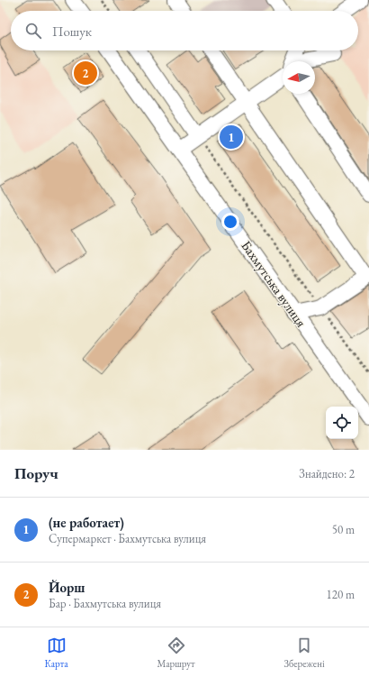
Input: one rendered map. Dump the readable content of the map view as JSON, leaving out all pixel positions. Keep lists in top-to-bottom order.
{
  "streets": {
    "street": ["Бахмутська вулиця"]
  },
  "north": "left",
  "page": {
    "search": "Пошук",
    "pins": ["2", "1"],
    "heading": ["Поруч", "Знайдено: 2"],
    "list": [
      {
        "mark": "1",
        "name": "(не работает)",
        "note": "Супермаркет · Бахмутська вулиця",
        "value": "50 m"
      },
      {
        "mark": "2",
        "name": "Йорш",
        "note": "Бар · Бахмутська вулиця",
        "value": "120 m"
      }
    ],
    "nav": ["Карта", "Маршрут", "Збережені"]
  }
}
